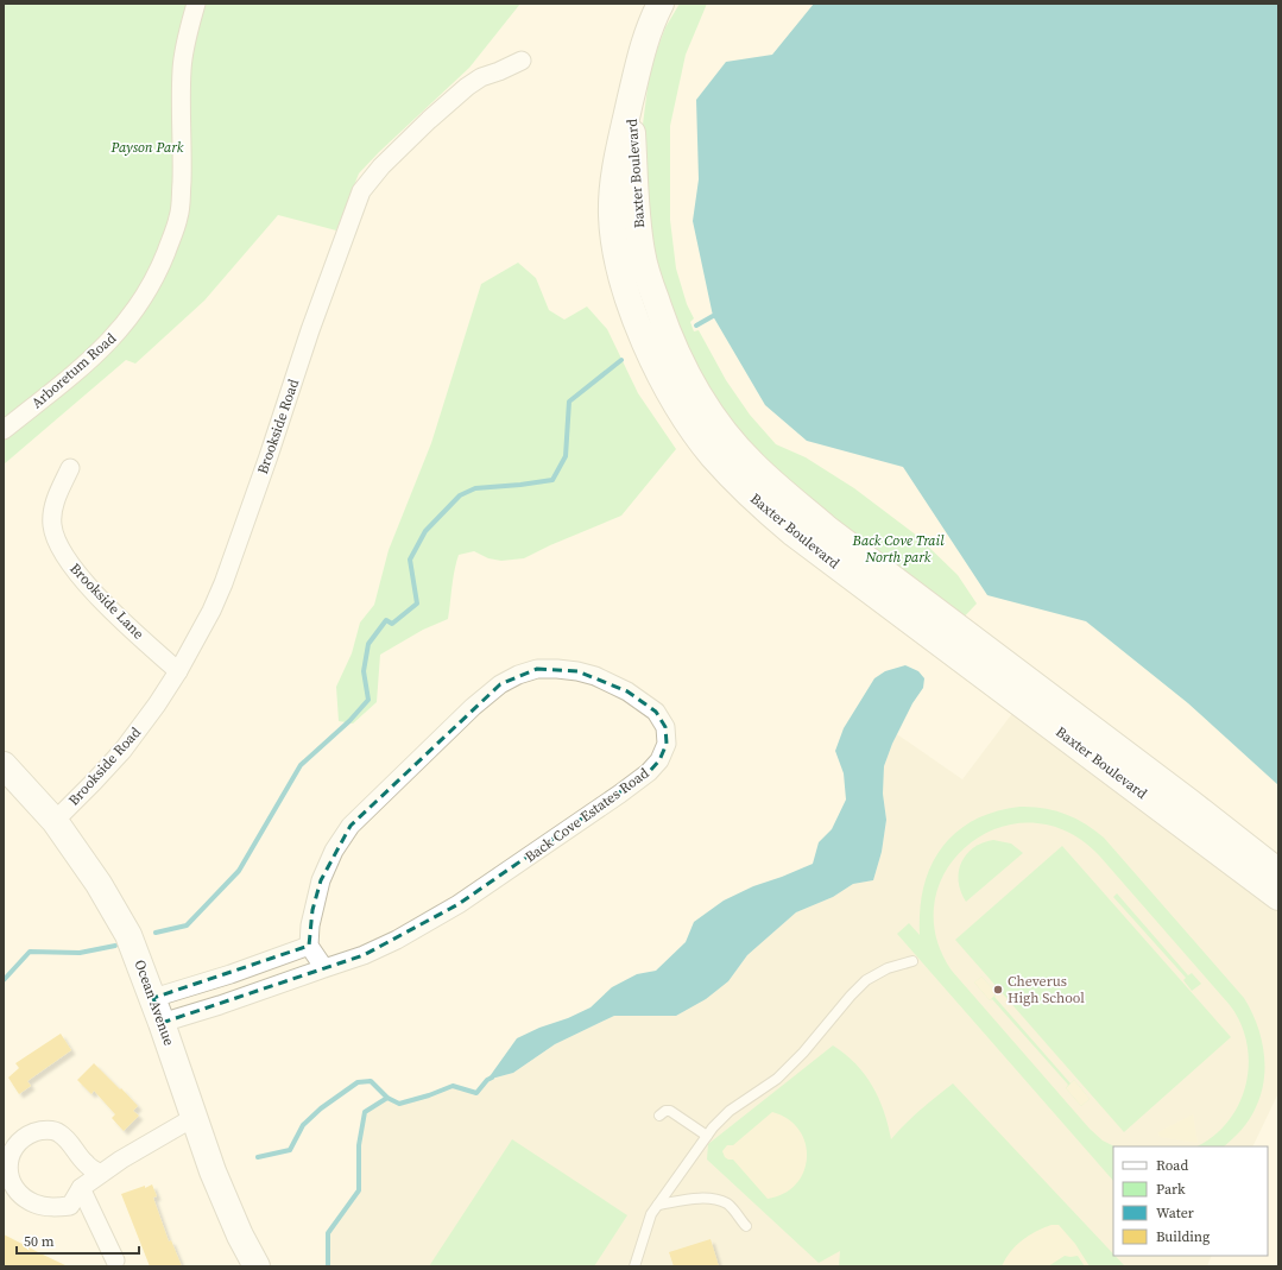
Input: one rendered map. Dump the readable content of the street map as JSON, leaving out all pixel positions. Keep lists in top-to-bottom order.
{
  "streets": {
    "street": [
      "Baxter Boulevard",
      "Arboretum Road",
      "Brookside Road",
      "Brookside Lane",
      "Back Cove Estates Road",
      "Ocean Avenue"
    ]
  },
  "crossings": [
    ["Brookside Road", "Brookside Lane"],
    ["Brookside Road", "Ocean Avenue"],
    ["Back Cove Estates Road", "Ocean Avenue"]
  ],
  "parks": ["Payson Park", "Back Cove Trail North park"],
  "places": ["Cheverus High School"],
  "legend": [
    "Road",
    "Park",
    "Water",
    "Building"
  ],
  "scale_bar": "50 m"
}
